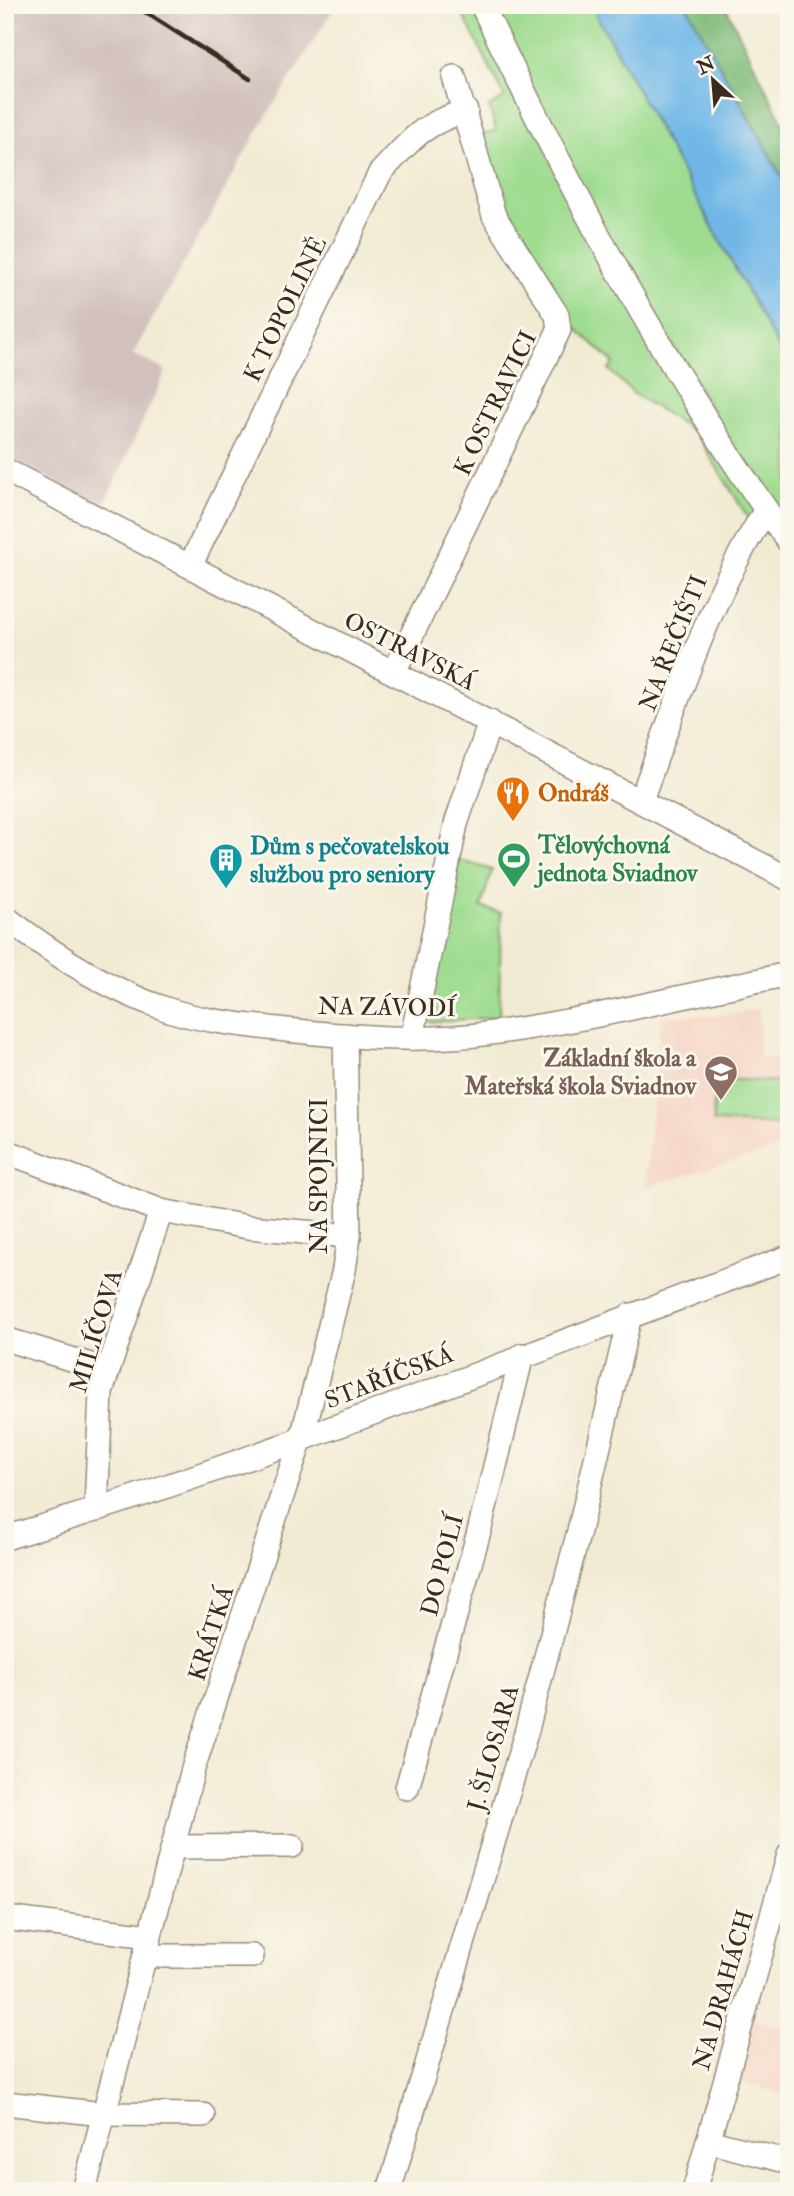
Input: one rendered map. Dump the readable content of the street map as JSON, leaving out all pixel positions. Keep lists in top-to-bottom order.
{
  "streets": {
    "street": [
      "K TOPOLINĚ",
      "K OSTRAVICI",
      "NA ŘEČIŠTI",
      "OSTRAVSKÁ",
      "NA ZÁVODÍ",
      "NA SPOJNICI",
      "MILÍČOVA",
      "STAŘÍČSKÁ",
      "DO POLÍ",
      "KRÁTKÁ",
      "J. ŠLOSARA",
      "NA DRAHÁCH"
    ]
  },
  "crossings": [
    ["K TOPOLINĚ", "K OSTRAVICI"],
    ["K TOPOLINĚ", "OSTRAVSKÁ"],
    ["K OSTRAVICI", "OSTRAVSKÁ"],
    ["NA ŘEČIŠTI", "OSTRAVSKÁ"],
    ["NA ZÁVODÍ", "NA SPOJNICI"],
    ["NA SPOJNICI", "STAŘÍČSKÁ"],
    ["NA SPOJNICI", "KRÁTKÁ"],
    ["MILÍČOVA", "STAŘÍČSKÁ"],
    ["STAŘÍČSKÁ", "DO POLÍ"],
    ["STAŘÍČSKÁ", "KRÁTKÁ"],
    ["STAŘÍČSKÁ", "J. ŠLOSARA"]
  ],
  "places": {
    "restaurant": ["Ondráš"],
    "sports": ["Tělovýchovná jednota Sviadnov"],
    "building": ["Dům s pečovatelskou službou pro seniory"],
    "school or university": ["Základní škola a Mateřská škola Sviadnov"]
  },
  "north": "top left"
}
